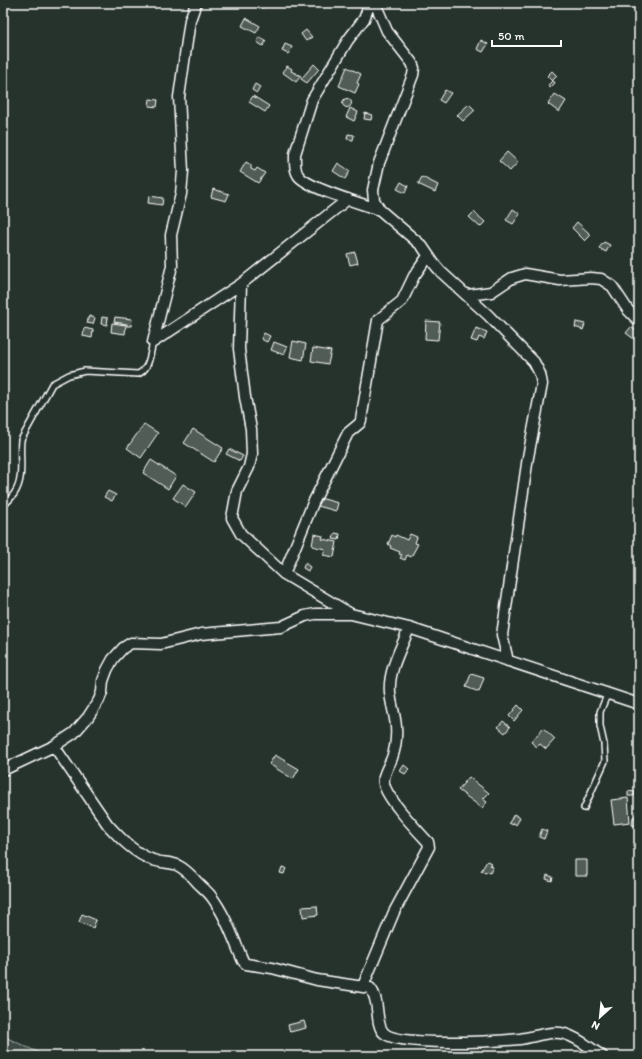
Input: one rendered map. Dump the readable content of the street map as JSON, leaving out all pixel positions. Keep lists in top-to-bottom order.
{
  "scale_bar": "50 m",
  "north": "bottom left"
}
